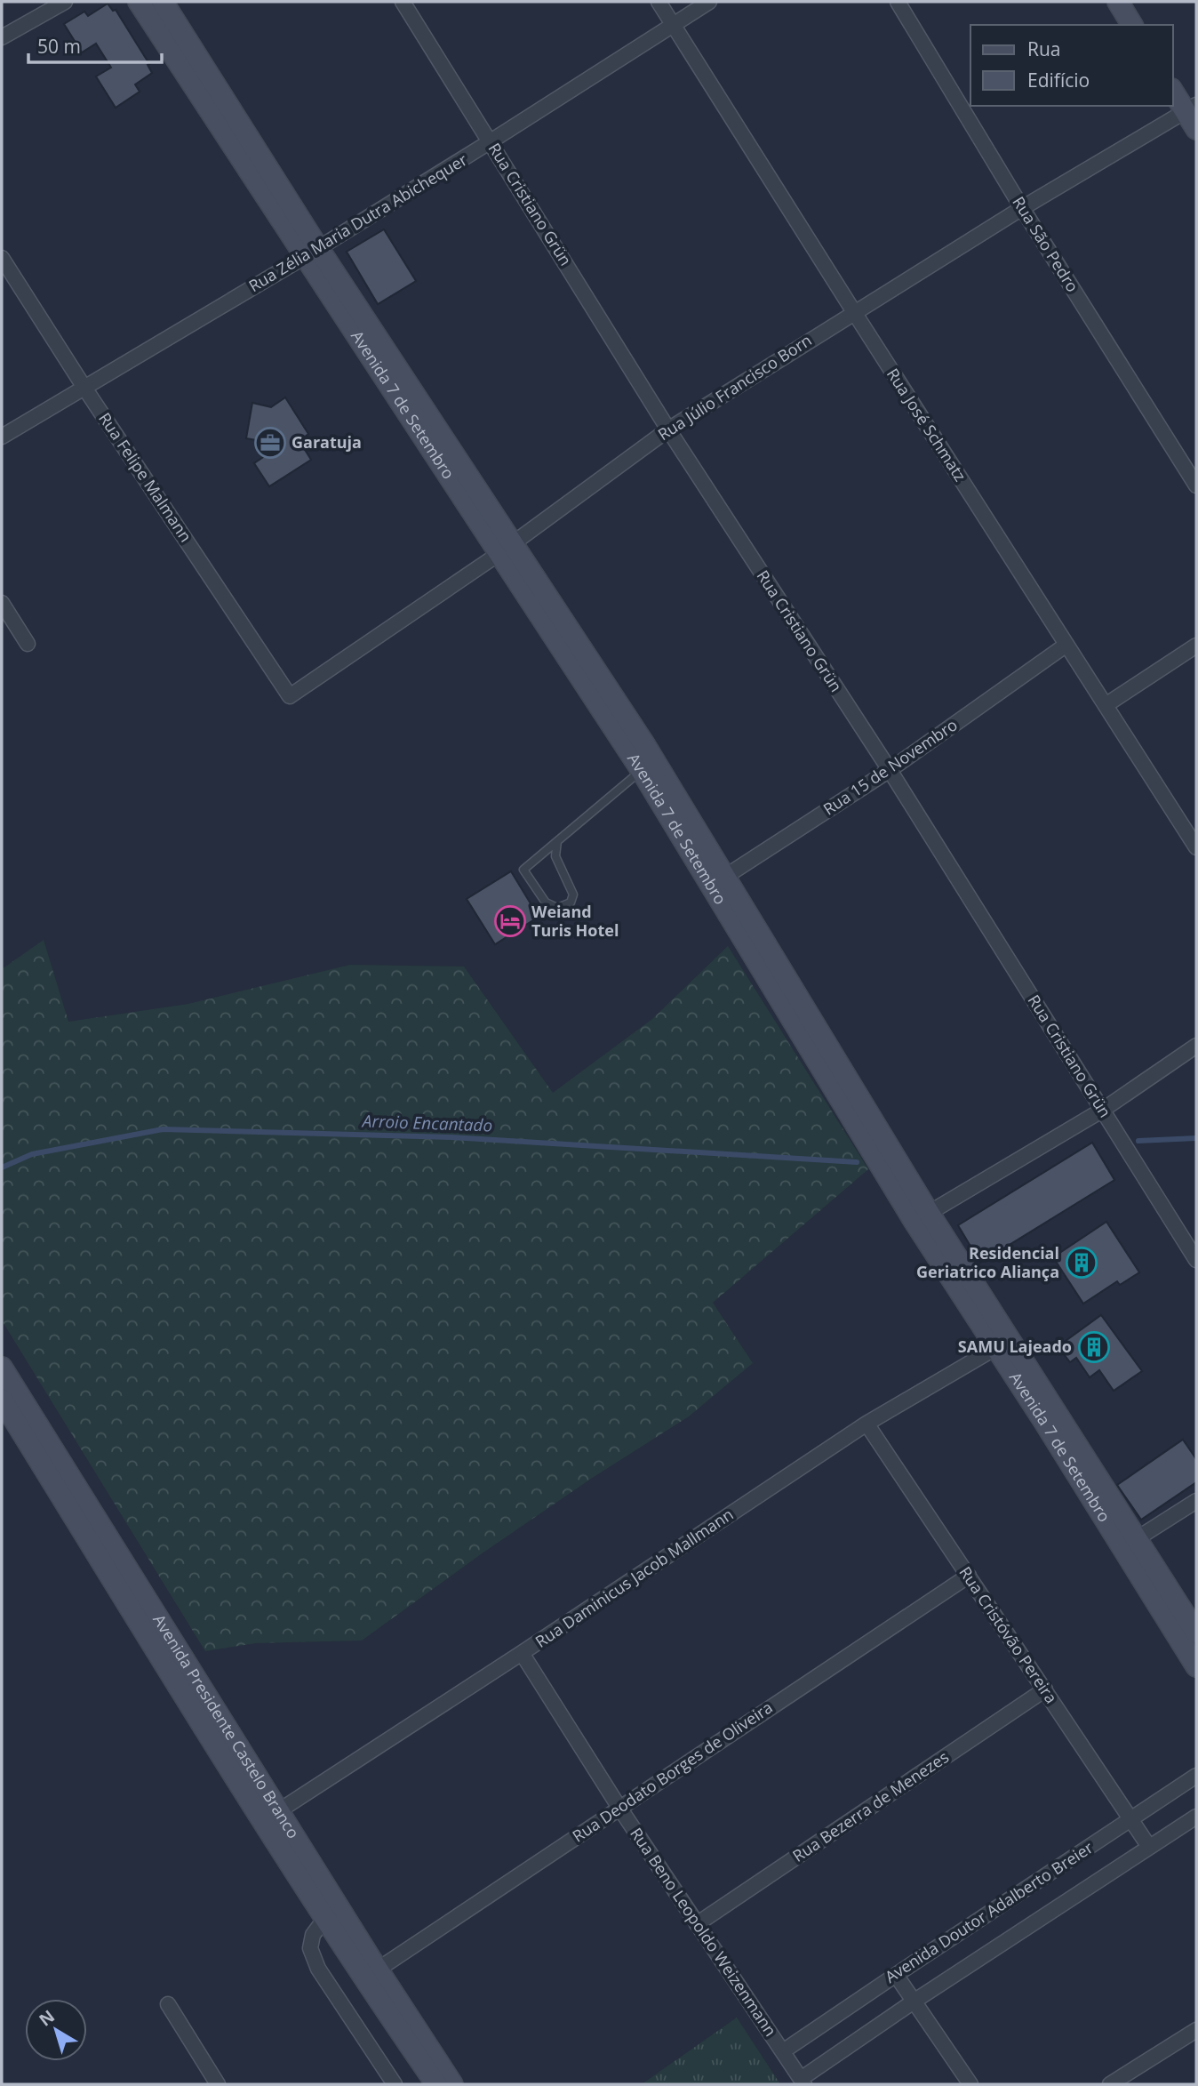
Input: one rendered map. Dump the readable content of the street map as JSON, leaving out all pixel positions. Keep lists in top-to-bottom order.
{
  "streets": {
    "main road": ["Avenida 7 de Setembro", "Avenida Presidente Castelo Branco"],
    "street": [
      "Rua Cristiano Grün",
      "Rua Zélia Maria Dutra Abichequer",
      "Rua São Pedro",
      "Rua Júlio Francisco Born",
      "Rua José Schmatz",
      "Rua Felipe Malmann",
      "Rua 15 de Novembro",
      "Rua Daminicus Jacob Mallmann",
      "Rua Cristóvão Pereira",
      "Rua Deodato Borges de Oliveira",
      "Rua Bezerra de Menezes",
      "Avenida Doutor Adalberto Breier",
      "Rua Beno Leopoldo Weizenmann"
    ]
  },
  "crossings": [
    ["Rua Cristiano Grün", "Rua Zélia Maria Dutra Abichequer"],
    ["Rua Cristiano Grün", "Rua Júlio Francisco Born"],
    ["Rua Cristiano Grün", "Rua 15 de Novembro"],
    ["Rua Zélia Maria Dutra Abichequer", "Avenida 7 de Setembro"],
    ["Rua Zélia Maria Dutra Abichequer", "Rua José Schmatz"],
    ["Rua Zélia Maria Dutra Abichequer", "Rua Felipe Malmann"],
    ["Rua São Pedro", "Rua Júlio Francisco Born"],
    ["Rua Júlio Francisco Born", "Avenida 7 de Setembro"],
    ["Rua Júlio Francisco Born", "Rua José Schmatz"],
    ["Rua Júlio Francisco Born", "Rua Felipe Malmann"],
    ["Avenida 7 de Setembro", "Rua 15 de Novembro"],
    ["Avenida 7 de Setembro", "Rua Daminicus Jacob Mallmann"],
    ["Rua José Schmatz", "Rua 15 de Novembro"],
    ["Rua Daminicus Jacob Mallmann", "Rua Cristóvão Pereira"],
    ["Rua Daminicus Jacob Mallmann", "Avenida Presidente Castelo Branco"],
    ["Rua Daminicus Jacob Mallmann", "Rua Beno Leopoldo Weizenmann"],
    ["Rua Cristóvão Pereira", "Rua Deodato Borges de Oliveira"],
    ["Rua Cristóvão Pereira", "Rua Bezerra de Menezes"],
    ["Rua Cristóvão Pereira", "Avenida Doutor Adalberto Breier"],
    ["Avenida Presidente Castelo Branco", "Rua Deodato Borges de Oliveira"],
    ["Rua Deodato Borges de Oliveira", "Rua Beno Leopoldo Weizenmann"],
    ["Rua Bezerra de Menezes", "Rua Beno Leopoldo Weizenmann"],
    ["Avenida Doutor Adalberto Breier", "Rua Beno Leopoldo Weizenmann"]
  ],
  "water": ["Arroio Encantado"],
  "places": {
    "office": ["Garatuja"],
    "hotel": ["Weiand Turis Hotel"],
    "building": ["Residencial Geriatrico Aliança", "SAMU Lajeado"]
  },
  "legend": ["Rua", "Edifício"],
  "scale_bar": "50 m",
  "north": "top left"
}
